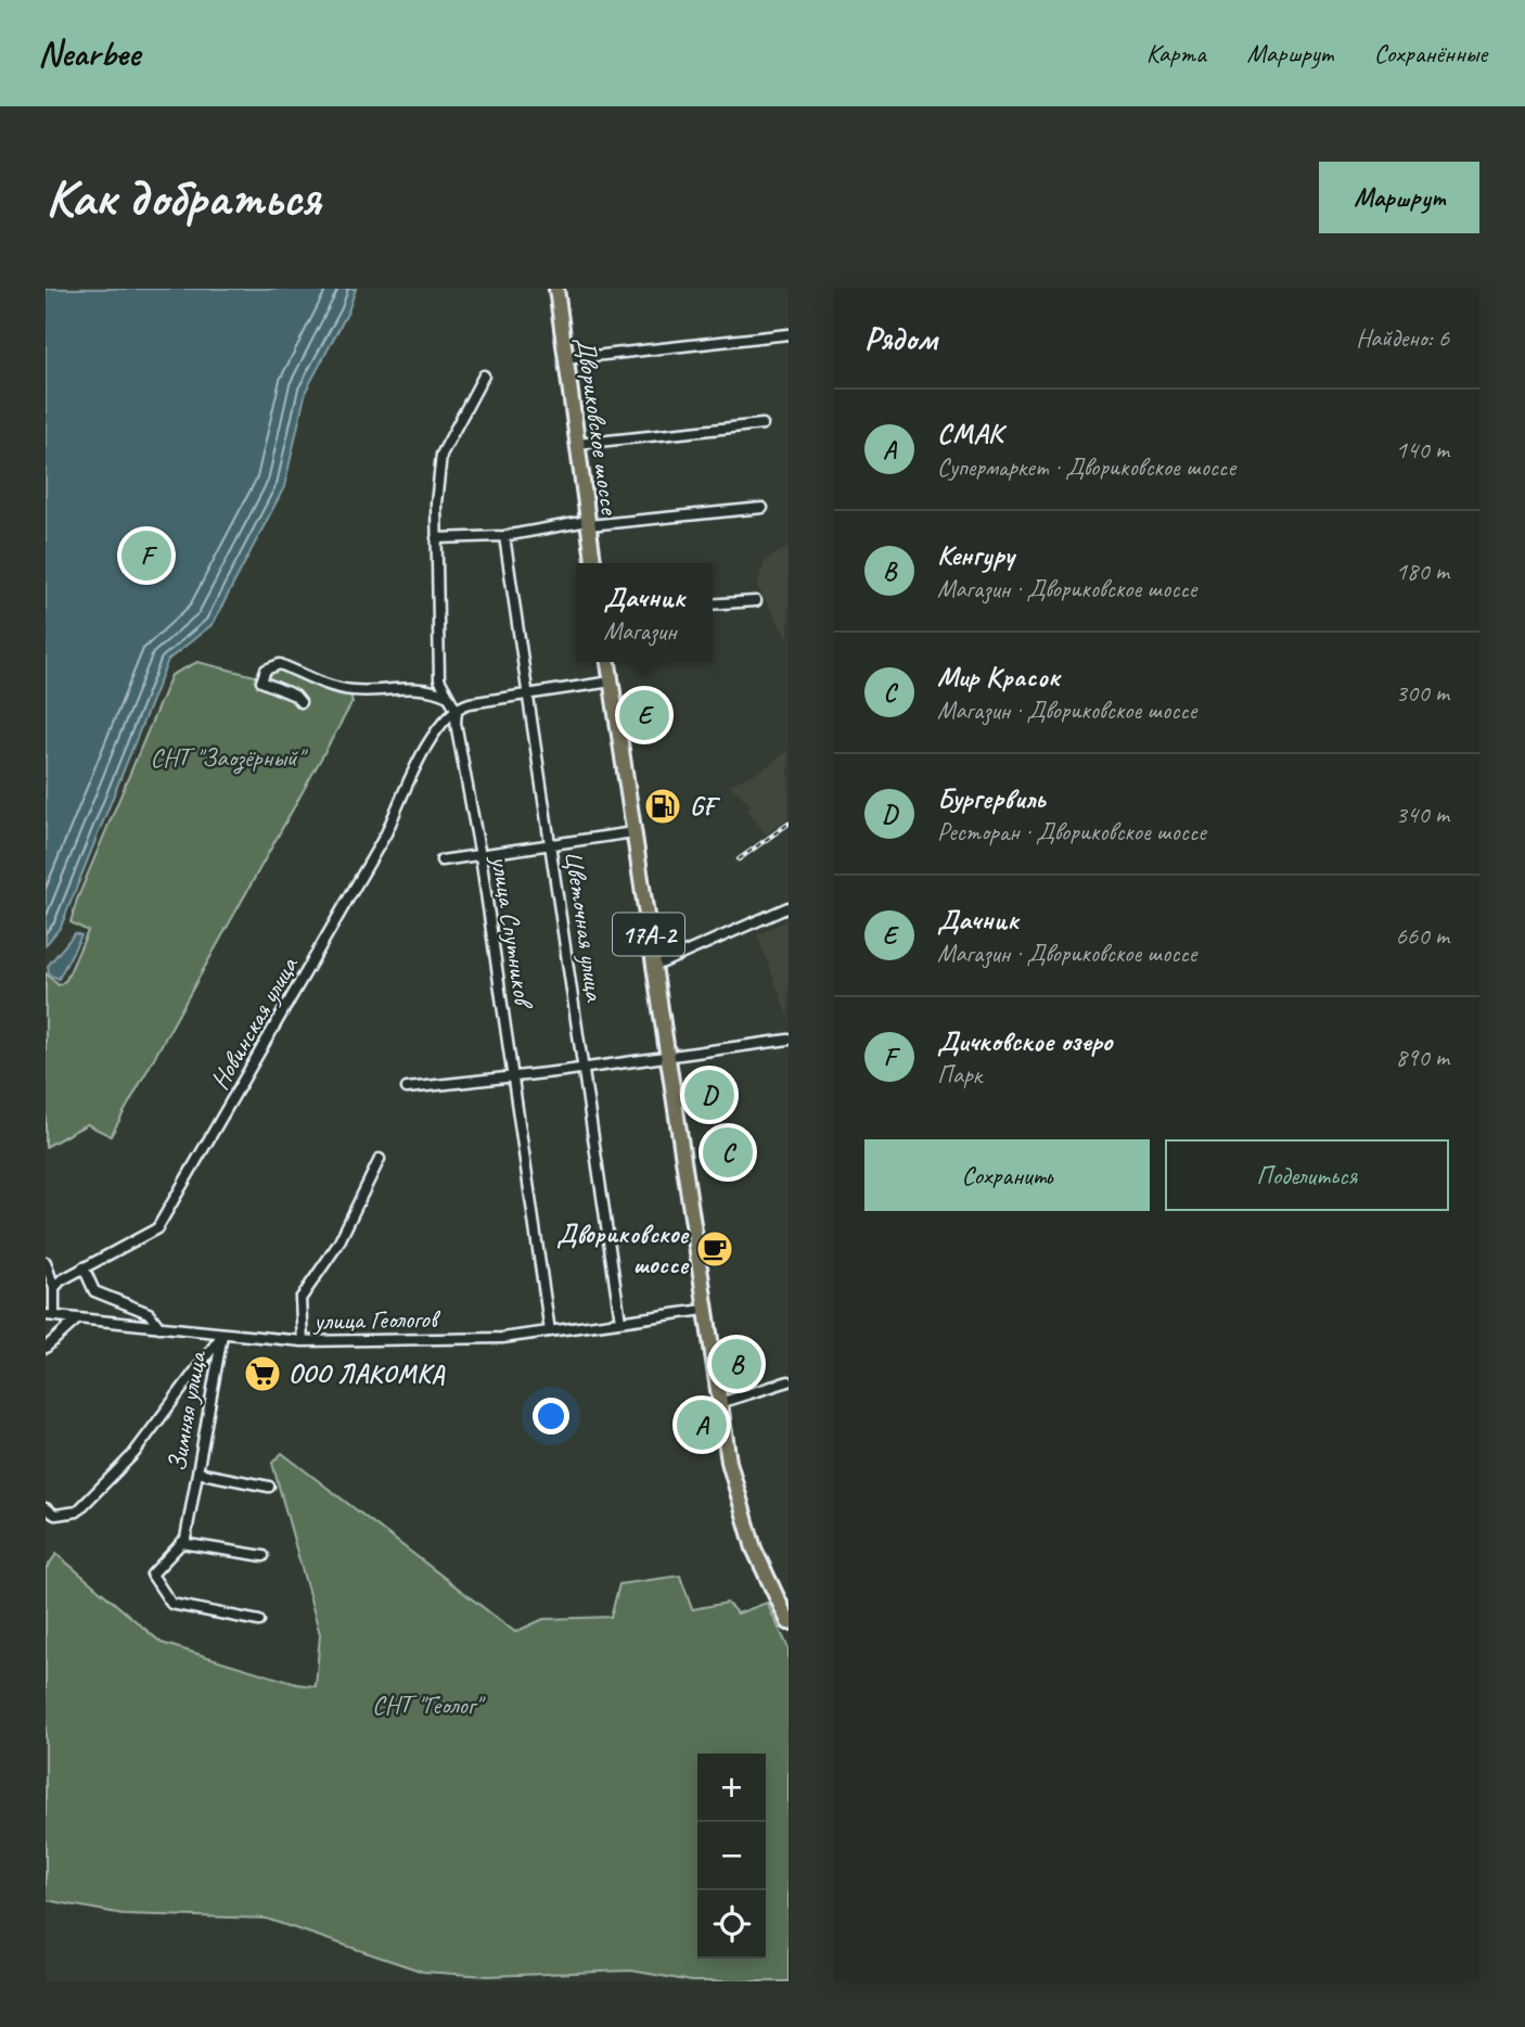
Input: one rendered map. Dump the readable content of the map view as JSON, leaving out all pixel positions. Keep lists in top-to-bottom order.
{
  "streets": {
    "main road": ["Двориковское шоссе", "17А-2"],
    "street": [
      "Цветочная улица",
      "улица Спутников",
      "Новинская улица",
      "улица Геологов",
      "Зимняя улица"
    ]
  },
  "crossings": [
    ["Цветочная улица", "улица Геологов"],
    ["улица Спутников", "Новинская улица"],
    ["улица Спутников", "улица Геологов"],
    ["17А-2", "улица Геологов"],
    ["улица Геологов", "Зимняя улица"]
  ],
  "parks": ["СНТ \"Заозёрный\"", "СНТ \"Геолог\""],
  "places": {
    "fuel station": ["GF"],
    "cafe": ["Двориковское шоссе"],
    "supermarket": ["ООО ЛАКОМКА"]
  },
  "page": {
    "header": "Nearbee",
    "nav": ["Карта", "Маршрут", "Сохранённые"],
    "buttons": [
      "Маршрут",
      ["Сохранить", "Поделиться"]
    ],
    "title": "Как добраться",
    "heading": ["Рядом", "Найдено: 6"],
    "list": [
      {
        "mark": "A",
        "name": "СМАК",
        "note": "Супермаркет · Двориковское шоссе",
        "value": "140 m"
      },
      {
        "mark": "B",
        "name": "Кенгуру",
        "note": "Магазин · Двориковское шоссе",
        "value": "180 m"
      },
      {
        "mark": "C",
        "name": "Мир Красок",
        "note": "Магазин · Двориковское шоссе",
        "value": "300 m"
      },
      {
        "mark": "D",
        "name": "Бургервиль",
        "note": "Ресторан · Двориковское шоссе",
        "value": "340 m"
      },
      {
        "mark": "E",
        "name": "Дачник",
        "note": "Магазин · Двориковское шоссе",
        "value": "660 m"
      },
      {
        "mark": "F",
        "name": "Дичковское озеро",
        "note": "Парк",
        "value": "890 m"
      }
    ],
    "pins": [
      "F",
      "E",
      "D",
      "C",
      "B",
      "A"
    ],
    "popup": ["Дачник", "Магазин"],
    "map_buttons": ["+", "−"]
  }
}
